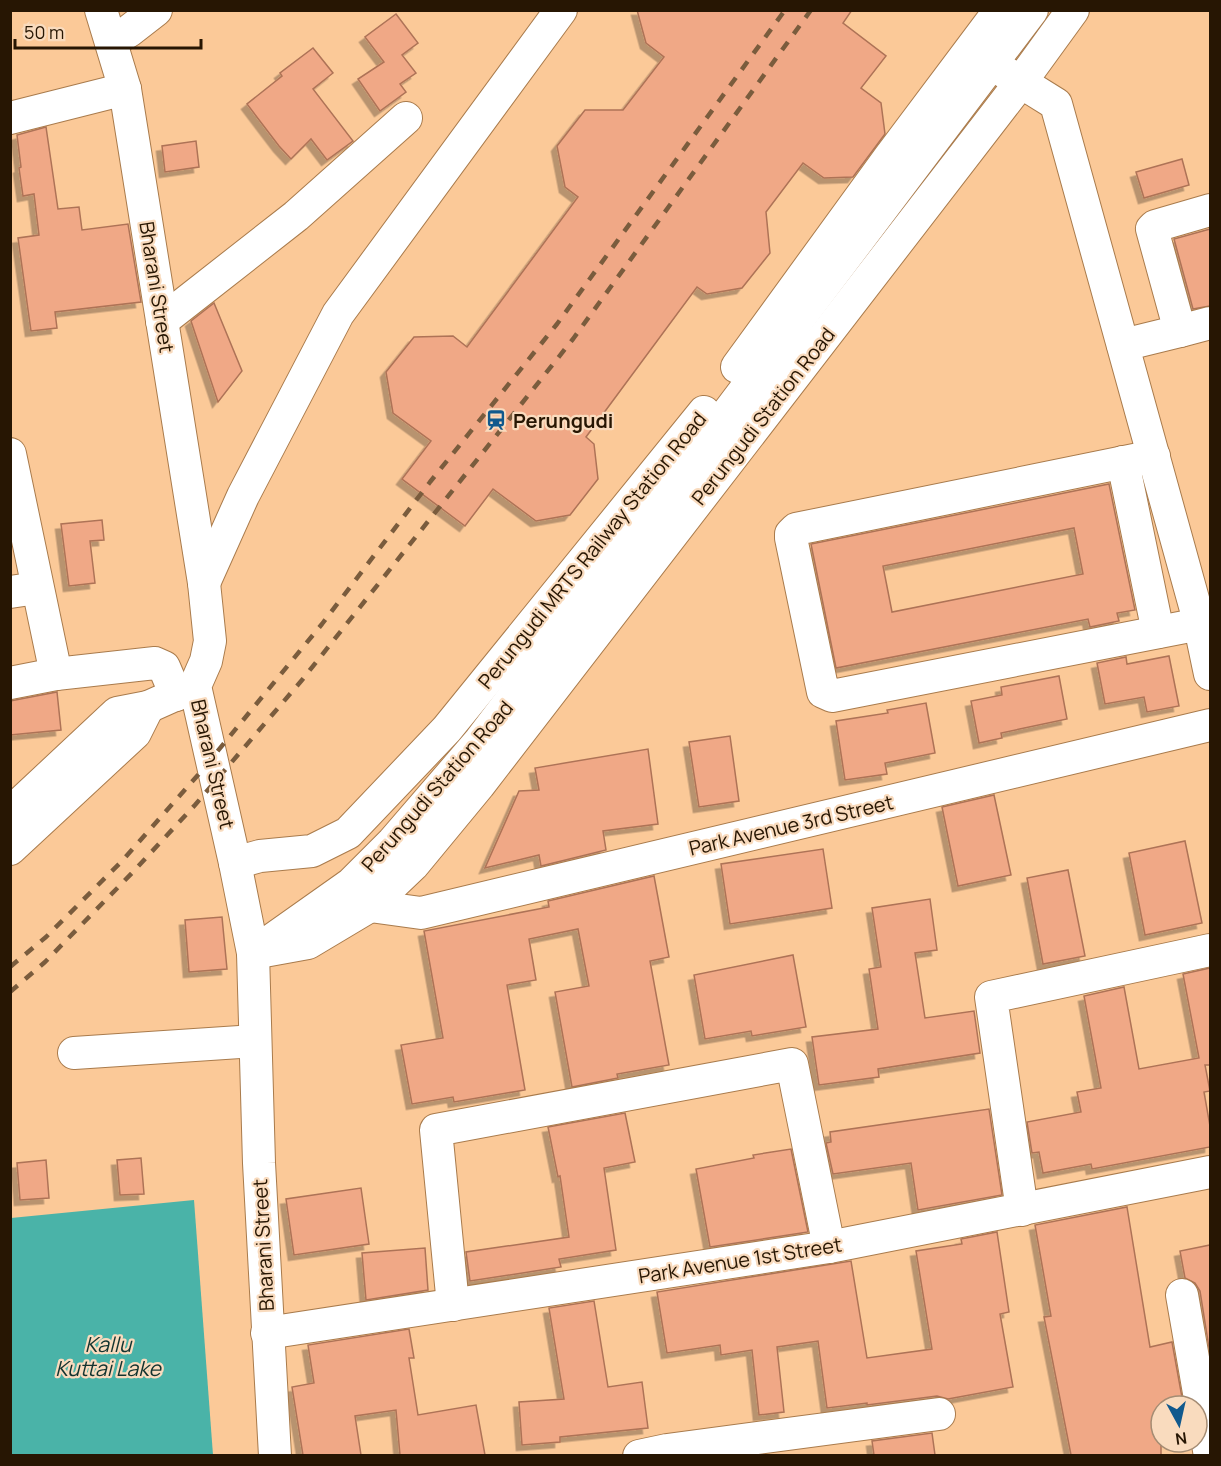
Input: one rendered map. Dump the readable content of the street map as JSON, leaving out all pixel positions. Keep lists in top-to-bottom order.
{
  "streets": {
    "street": [
      "Bharani Street",
      "Perungudi Station Road",
      "Perungudi MRTS Railway Station Road",
      "Park Avenue 3rd Street",
      "Park Avenue 1st Street"
    ]
  },
  "crossings": [
    ["Bharani Street", "Perungudi Station Road"],
    ["Bharani Street", "Perungudi MRTS Railway Station Road"],
    ["Bharani Street", "Park Avenue 1st Street"],
    ["Perungudi Station Road", "Perungudi MRTS Railway Station Road"],
    ["Perungudi Station Road", "Park Avenue 3rd Street"]
  ],
  "water": ["Kallu Kuttai Lake"],
  "places": {
    "station": ["Perungudi"]
  },
  "scale_bar": "50 m",
  "north": "bottom"
}
